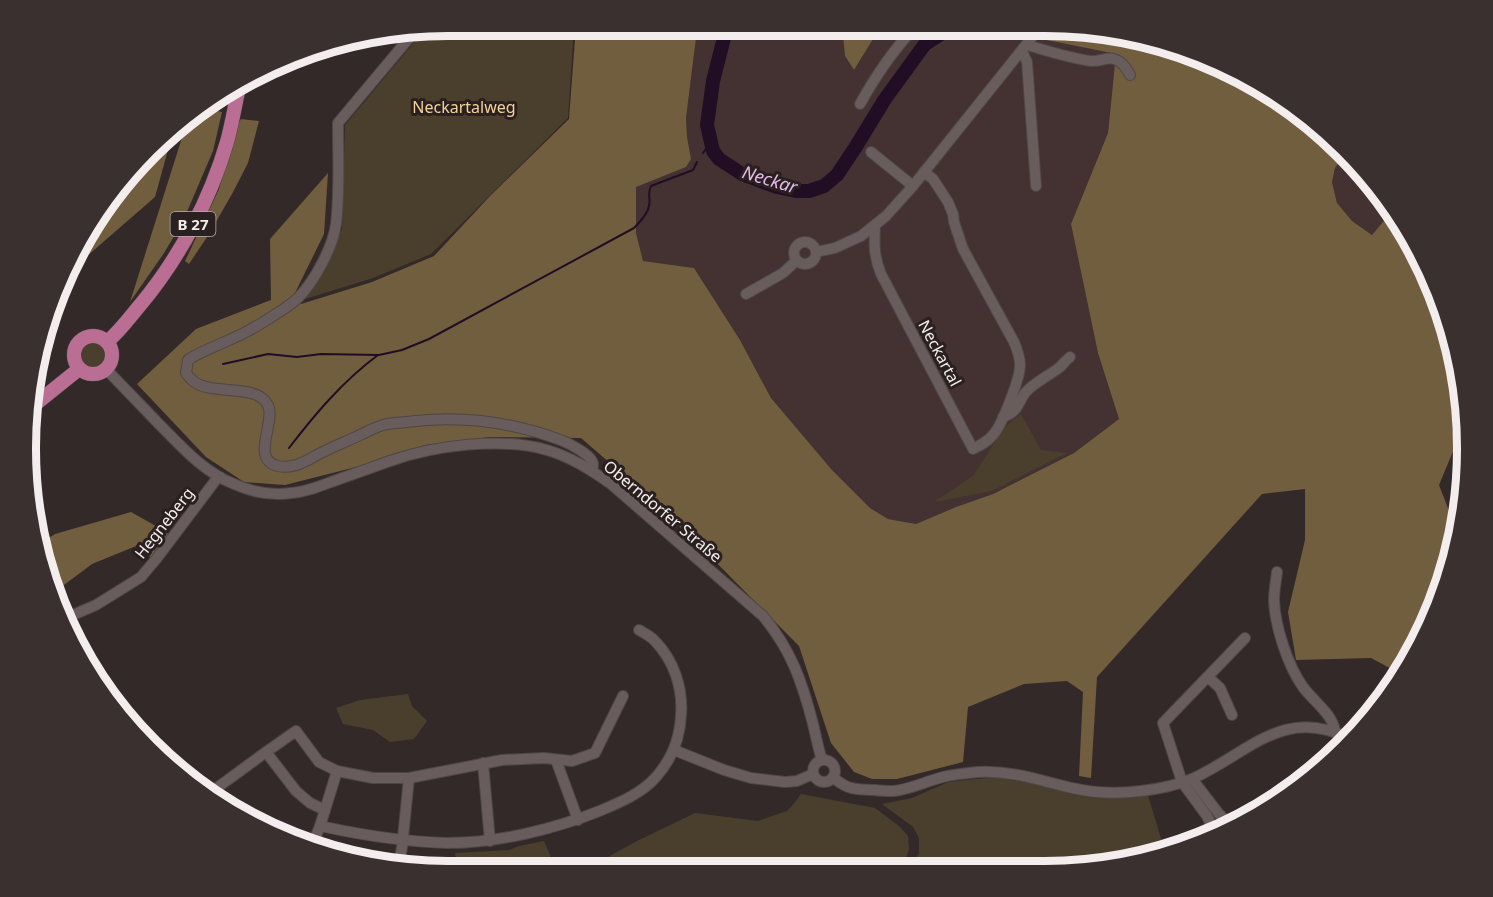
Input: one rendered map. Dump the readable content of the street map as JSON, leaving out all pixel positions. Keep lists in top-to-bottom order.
{
  "streets": {
    "main road": ["B 27"],
    "street": ["Neckartal", "Oberndorfer Straße", "Hegneberg"]
  },
  "crossings": [
    ["B 27", "Oberndorfer Straße"],
    ["Oberndorfer Straße", "Hegneberg"]
  ],
  "water": ["Neckar"],
  "parks": ["Neckartalweg"]
}
